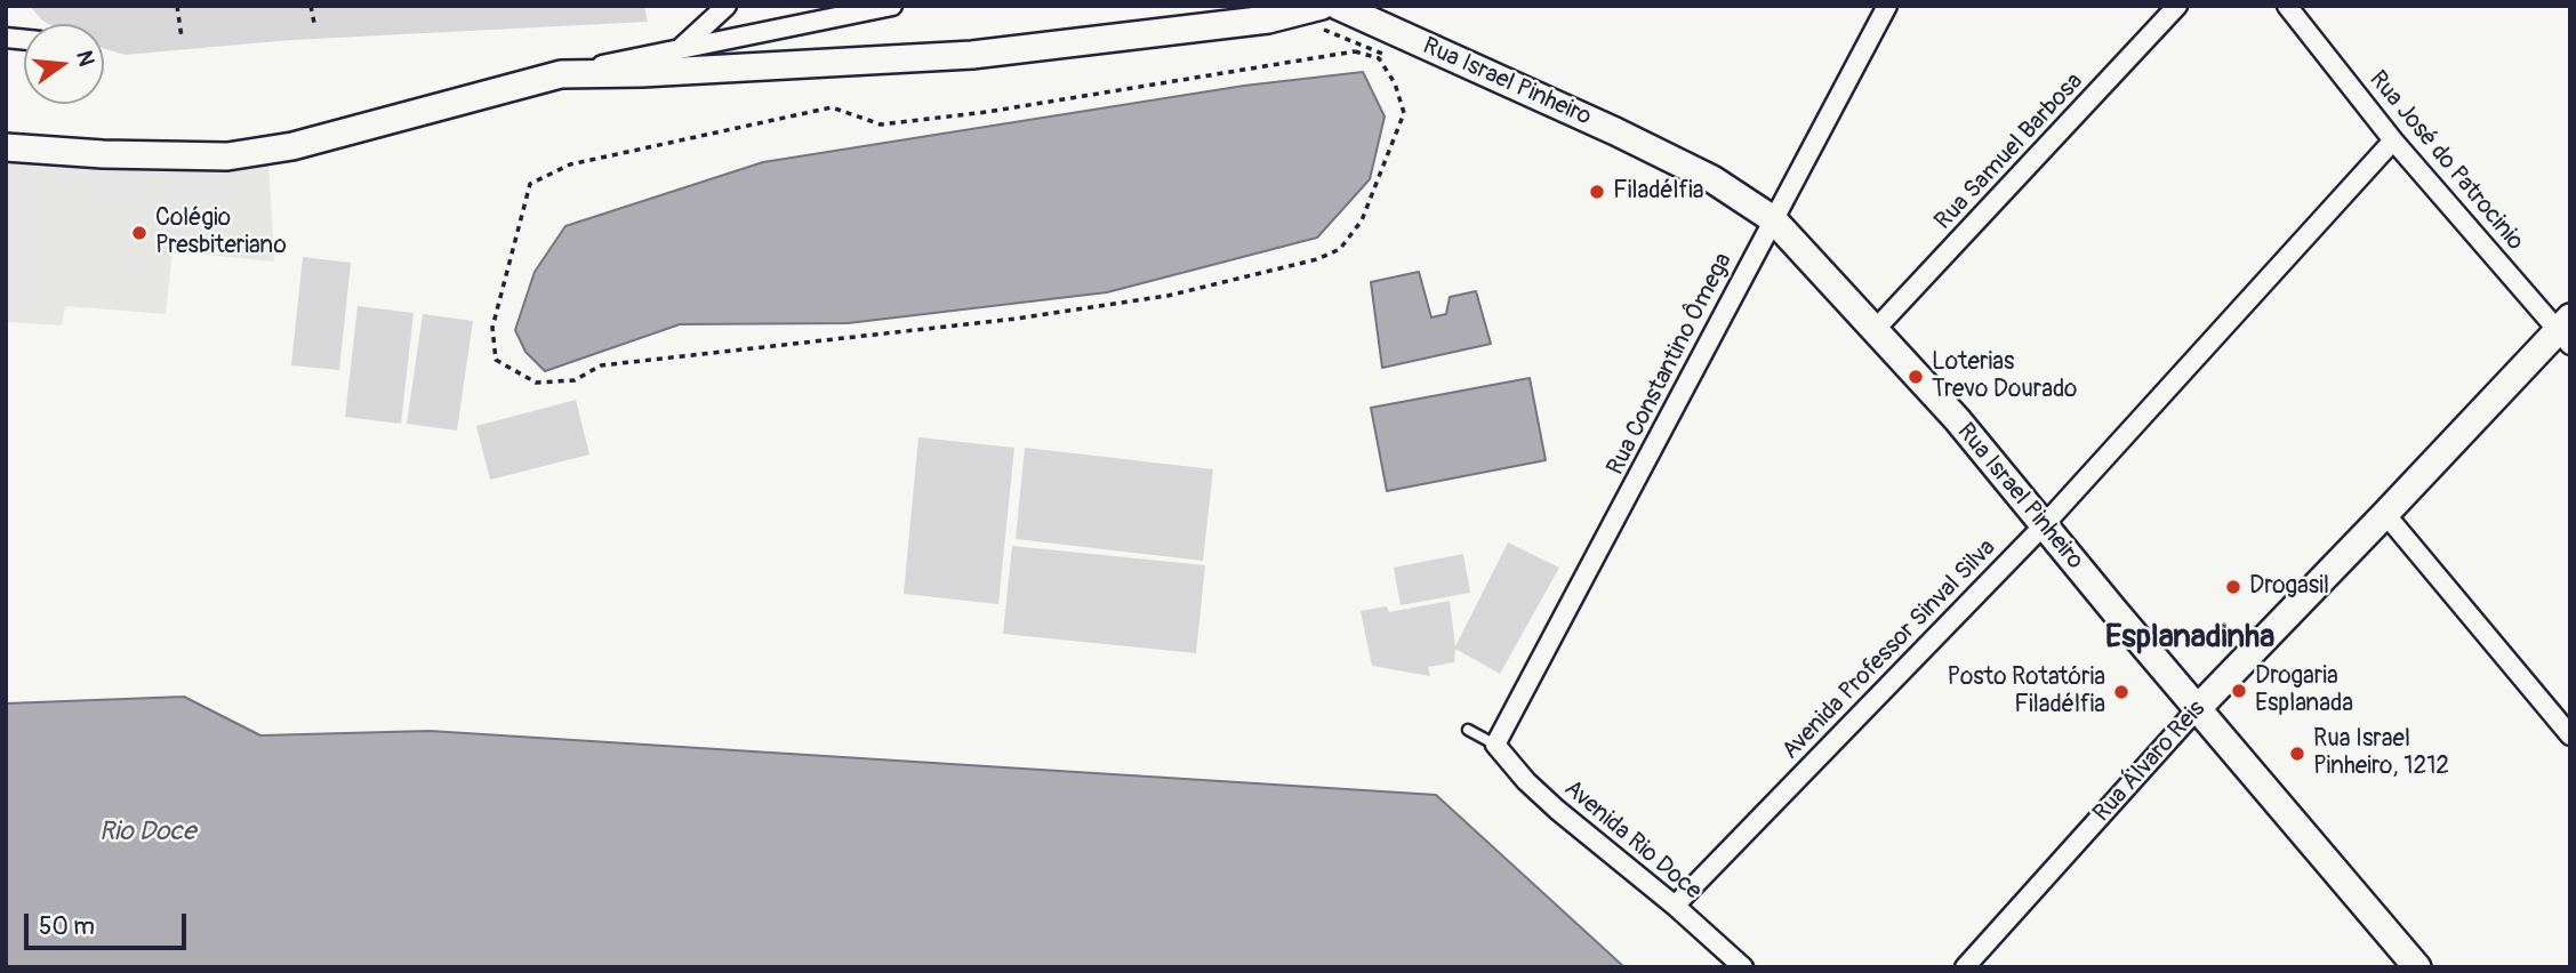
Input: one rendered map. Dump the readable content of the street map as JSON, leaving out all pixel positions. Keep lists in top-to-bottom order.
{
  "streets": {
    "street": [
      "Rua Israel Pinheiro",
      "Rua Samuel Barbosa",
      "Rua José do Patrocinio",
      "Rua Constantino Ômega",
      "Avenida Professor Sinval Silva",
      "Rua Álvaro Reis",
      "Avenida Rio Doce"
    ]
  },
  "crossings": [
    ["Rua Israel Pinheiro", "Rua Samuel Barbosa"],
    ["Rua Israel Pinheiro", "Rua Constantino Ômega"],
    ["Rua Israel Pinheiro", "Avenida Professor Sinval Silva"],
    ["Rua Israel Pinheiro", "Rua Álvaro Reis"],
    ["Rua José do Patrocinio", "Avenida Professor Sinval Silva"],
    ["Rua José do Patrocinio", "Rua Álvaro Reis"],
    ["Rua Constantino Ômega", "Avenida Rio Doce"],
    ["Avenida Professor Sinval Silva", "Avenida Rio Doce"]
  ],
  "districts": ["Esplanadinha"],
  "water": ["Rio Doce"],
  "places": [
    "Filadélfia",
    "Colégio Presbiteriano",
    "Loterias Trevo Dourado",
    "Drogasil",
    "Drogaria Esplanada",
    "Posto Rotatória Filadélfia",
    "Rua Israel Pinheiro, 1212"
  ],
  "scale_bar": "50 m",
  "north": "right"
}
